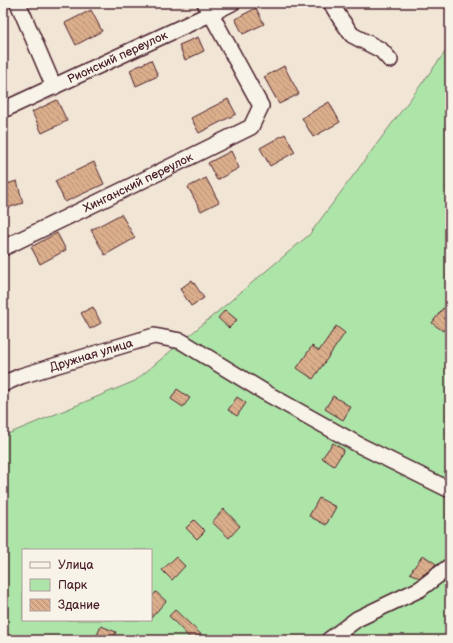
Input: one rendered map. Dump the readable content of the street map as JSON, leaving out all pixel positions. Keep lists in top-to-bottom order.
{
  "streets": {
    "street": ["Рионский переулок", "Хинганский переулок", "Дружная улица"]
  },
  "crossings": [
    ["Рионский переулок", "Хинганский переулок"]
  ],
  "legend": ["Улица", "Парк", "Здание"]
}
